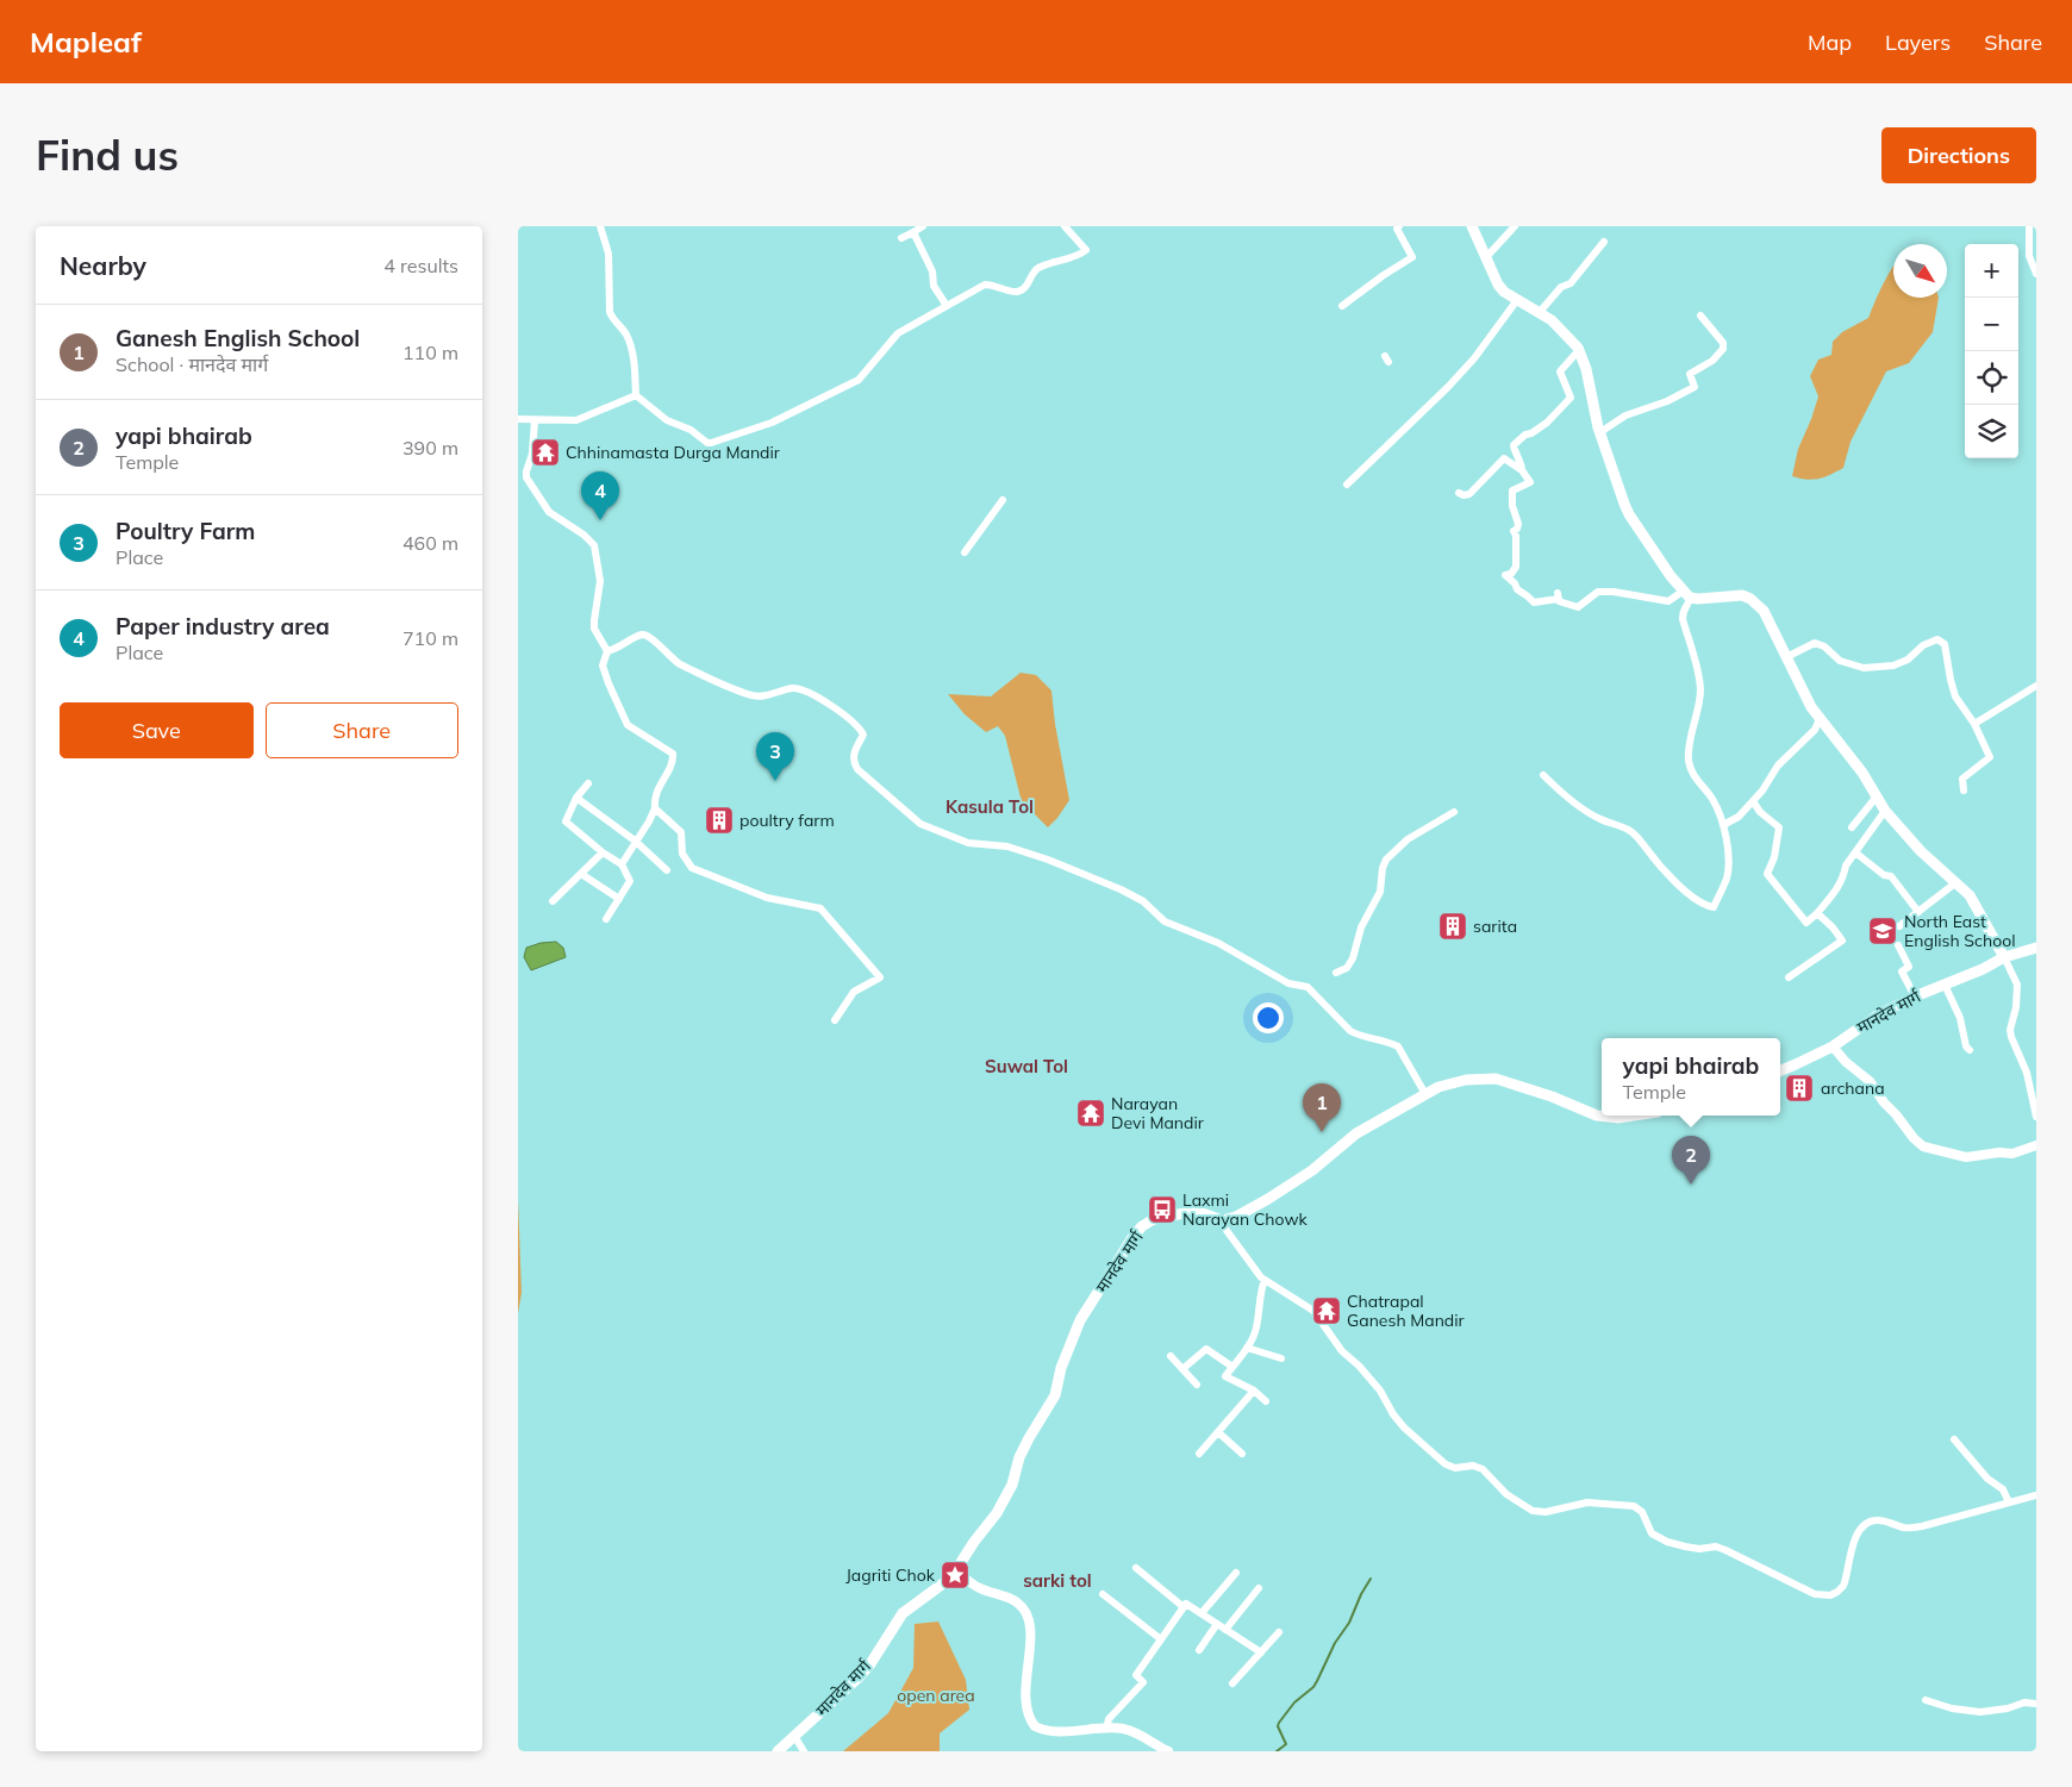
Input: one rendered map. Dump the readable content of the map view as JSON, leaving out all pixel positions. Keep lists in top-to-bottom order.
{
  "streets": {
    "main road": ["मानदेव मार्ग"]
  },
  "districts": ["Kasula Tol", "Suwal Tol", "sarki tol"],
  "parks": ["open area"],
  "places": {
    "temple": ["Chhinamasta Durga Mandir", "Narayan Devi Mandir", "Chatrapal Ganesh Mandir"],
    "building": ["poultry farm", "sarita", "archana"],
    "school or university": ["North East English School"],
    "bus stop": ["Laxmi Narayan Chowk"],
    "place": ["Jagriti Chok"]
  },
  "north": "bottom right",
  "page": {
    "header": "Mapleaf",
    "nav": ["Map", "Layers", "Share"],
    "buttons": [
      "Directions",
      ["Save", "Share"]
    ],
    "title": "Find us",
    "heading": ["Nearby", "4 results"],
    "map_buttons": ["+", "−"],
    "list": [
      {
        "mark": "1",
        "name": "Ganesh English School",
        "note": "School · मानदेव मार्ग",
        "value": "110 m"
      },
      {
        "mark": "2",
        "name": "yapi bhairab",
        "note": "Temple",
        "value": "390 m"
      },
      {
        "mark": "3",
        "name": "Poultry Farm",
        "note": "Place",
        "value": "460 m"
      },
      {
        "mark": "4",
        "name": "Paper industry area",
        "note": "Place",
        "value": "710 m"
      }
    ],
    "pins": [
      "4",
      "3",
      "1",
      "2"
    ],
    "popup": ["yapi bhairab", "Temple"]
  }
}
